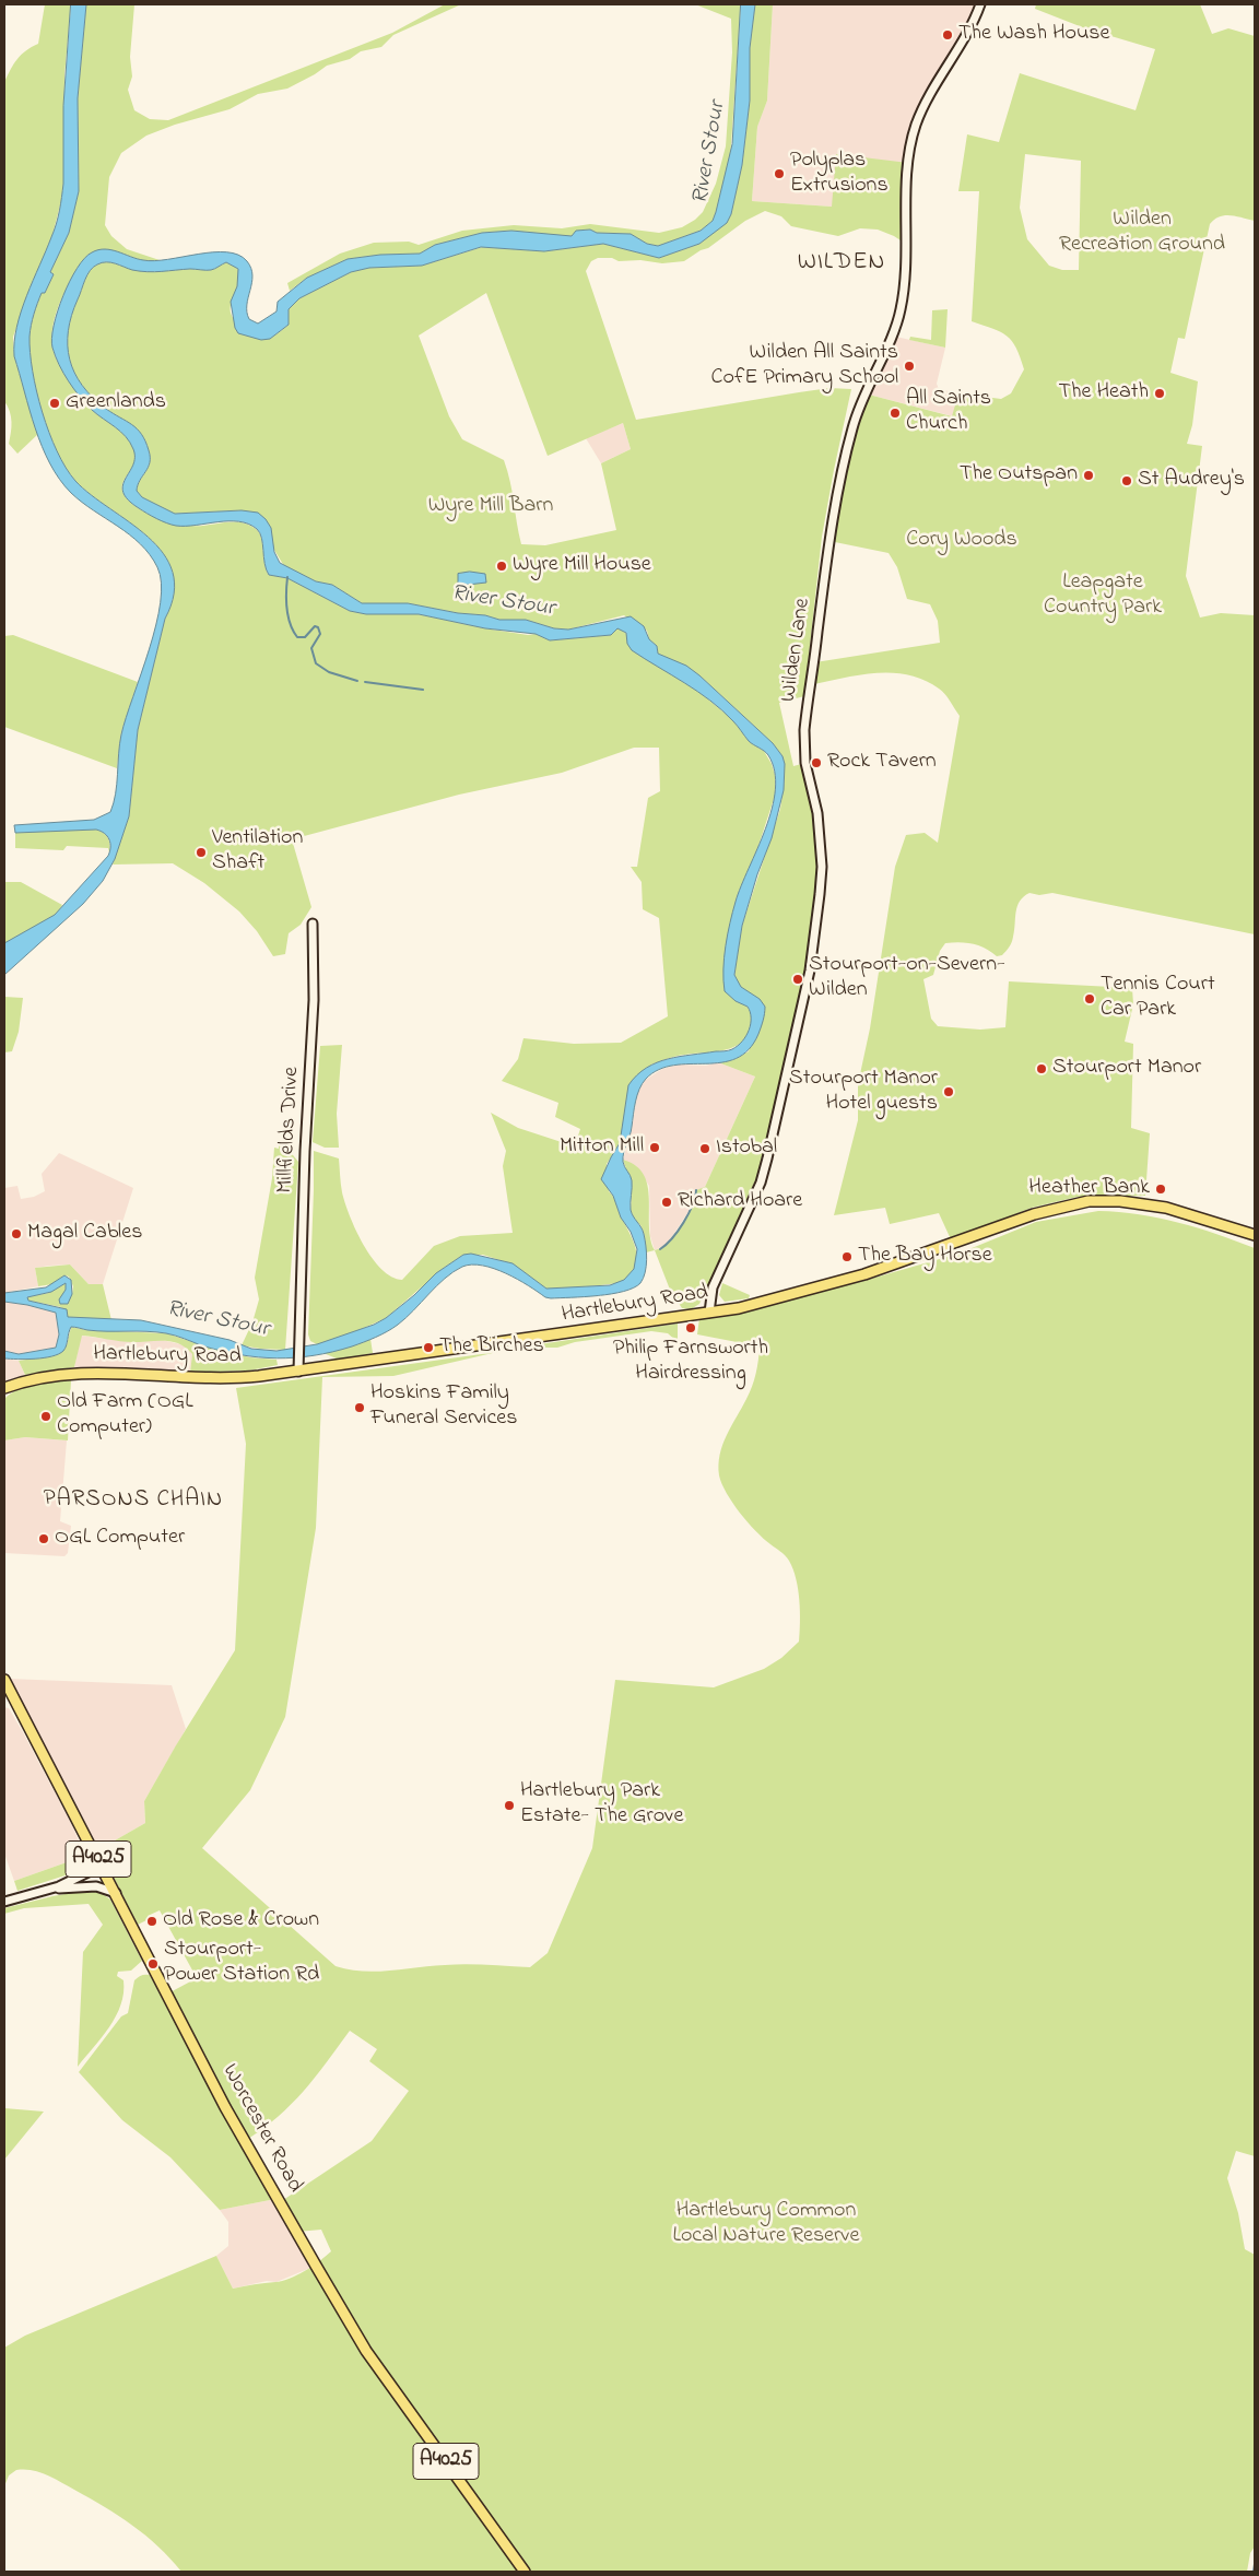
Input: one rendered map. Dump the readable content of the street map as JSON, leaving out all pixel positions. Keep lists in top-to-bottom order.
{
  "streets": {
    "main road": ["Hartlebury Road", "A4025", "Worcester Road"],
    "street": ["Wilden Lane", "Millfields Drive"]
  },
  "crossings": [
    ["Wilden Lane", "Hartlebury Road"],
    ["Millfields Drive", "Hartlebury Road"]
  ],
  "districts": ["WILDEN", "PARSONS CHAIN"],
  "water": ["River Stour"],
  "parks": [
    "Wilden Recreation Ground",
    "Wyre Mill Barn",
    "Cory Woods",
    "Leapgate Country Park",
    "Hartlebury Common Local Nature Reserve"
  ],
  "places": [
    "The Wash House",
    "Polyplas Extrusions",
    "Wilden All Saints CofE Primary School",
    "The Heath",
    "Greenlands",
    "All Saints Church",
    "The Outspan",
    "St Audrey's",
    "Wyre Mill House",
    "Rock Tavern",
    "Ventilation Shaft",
    "Stourport-on-Severn- Wilden",
    "Tennis Court Car Park",
    "Stourport Manor",
    "Stourport Manor Hotel guests",
    "Mitton Mill",
    "Istobal",
    "Heather Bank",
    "Richard Hoare",
    "Magal Cables",
    "The Bay Horse",
    "Philip Farnsworth Hairdressing",
    "The Birches",
    "Hoskins Family Funeral Services",
    "Old Farm (OGL Computer)",
    "OGL Computer",
    "Hartlebury Park Estate- The Grove",
    "Old Rose & Crown",
    "Stourport- Power Station Rd"
  ]
}
